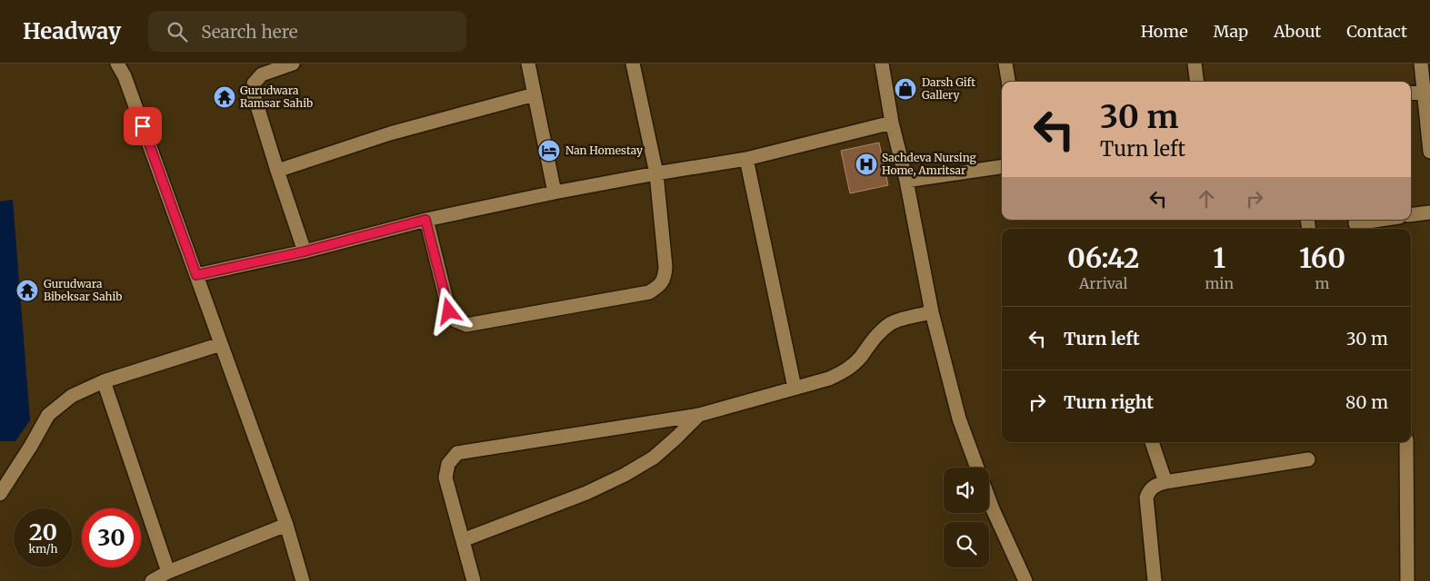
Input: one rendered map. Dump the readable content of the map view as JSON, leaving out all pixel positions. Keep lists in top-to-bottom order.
{
  "places": {
    "shop": ["Darsh Gift Gallery"],
    "temple": ["Gurudwara Ramsar Sahib", "Gurudwara Bibeksar Sahib"],
    "hotel": ["Nan Homestay"],
    "hospital": ["Sachdeva Nursing Home, Amritsar"]
  },
  "page": {
    "header": "Headway",
    "search": "Search here",
    "nav": [
      "Home",
      "Map",
      "About",
      "Contact"
    ],
    "turn": ["30 m", "Turn left"],
    "eta": [
      "06:42",
      "Arrival",
      "1",
      "min",
      "160",
      "m"
    ],
    "list": [
      {
        "name": "Turn left",
        "value": "30 m"
      },
      {
        "name": "Turn right",
        "value": "80 m"
      }
    ],
    "speed": "20 km/h",
    "limit": "30"
  }
}
